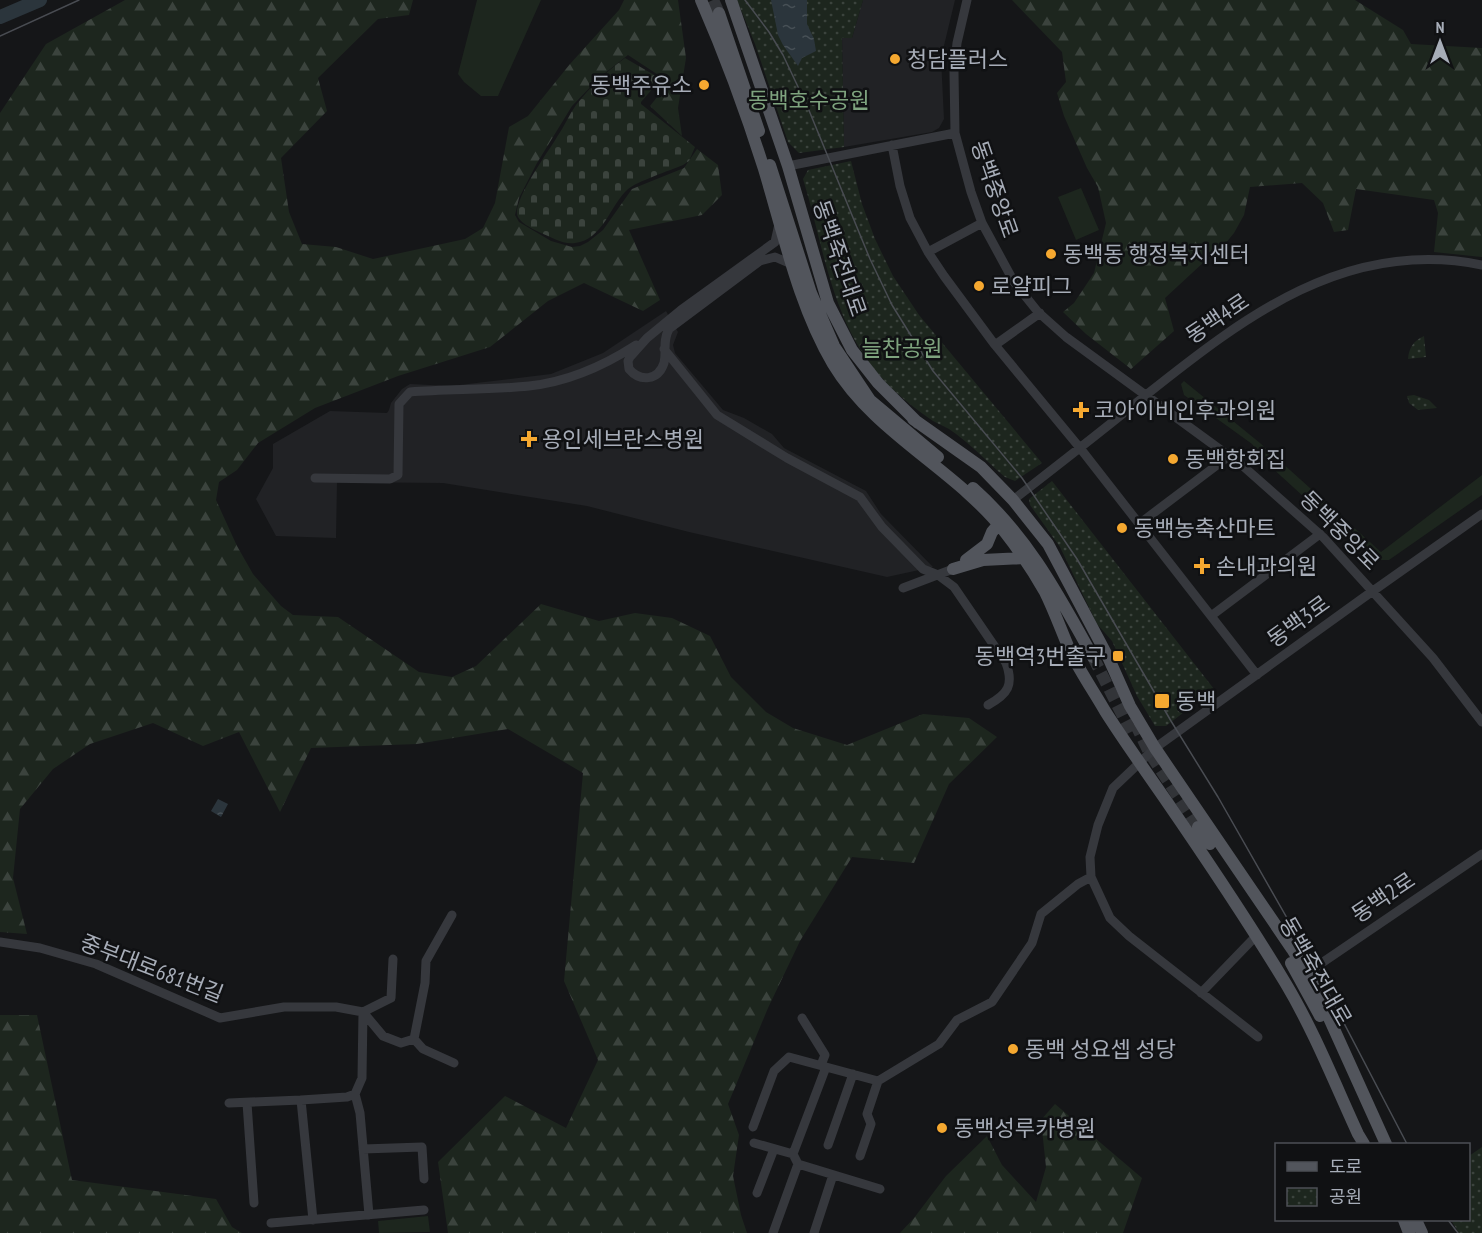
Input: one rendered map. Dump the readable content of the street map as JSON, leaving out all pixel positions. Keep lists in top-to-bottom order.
{
  "streets": {
    "main road": ["동백죽전대로"],
    "street": [
      "동백중앙로",
      "동백4로",
      "동백3로",
      "동백2로",
      "중부대로681번길"
    ]
  },
  "crossings": [
    ["동백중앙로", "동백4로"],
    ["동백중앙로", "동백3로"]
  ],
  "parks": ["동백호수공원", "늘찬공원"],
  "places": {
    "other": [
      "청담플러스",
      "동백주유소",
      "동백동 행정복지센터",
      "로얄피그",
      "동백항회집",
      "동백농축산마트",
      "동백 성요셉 성당",
      "동백성루카병원"
    ],
    "health": ["코아이비인후과의원", "용인세브란스병원", "손내과의원"],
    "transit": ["동백역3번출구", "동백"]
  },
  "legend": ["도로", "공원"],
  "north": "top"
}
